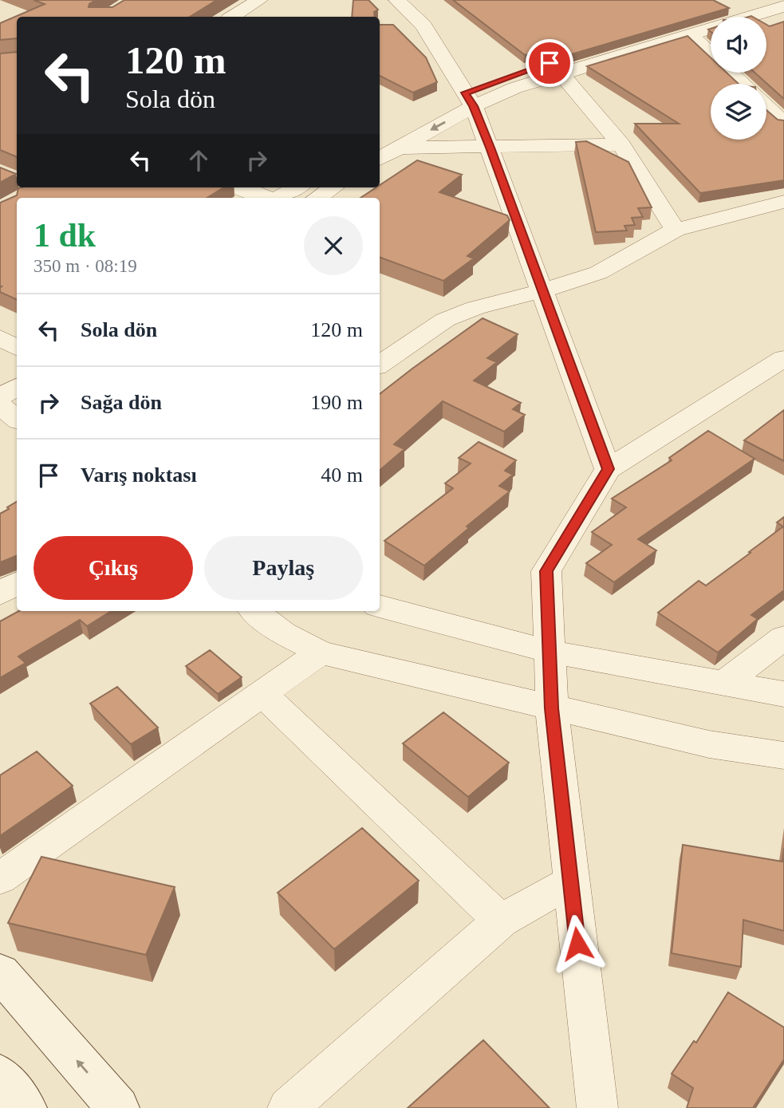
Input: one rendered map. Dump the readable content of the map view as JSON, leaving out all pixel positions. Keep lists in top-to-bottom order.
{
  "page": {
    "turn": ["120 m", "Sola dön"],
    "heading": ["1 dk", "350 m · 08:19"],
    "list": [
      {
        "name": "Sola dön",
        "value": "120 m"
      },
      {
        "name": "Sağa dön",
        "value": "190 m"
      },
      {
        "name": "Varış noktası",
        "value": "40 m"
      }
    ],
    "buttons": ["Çıkış", "Paylaş"]
  }
}
